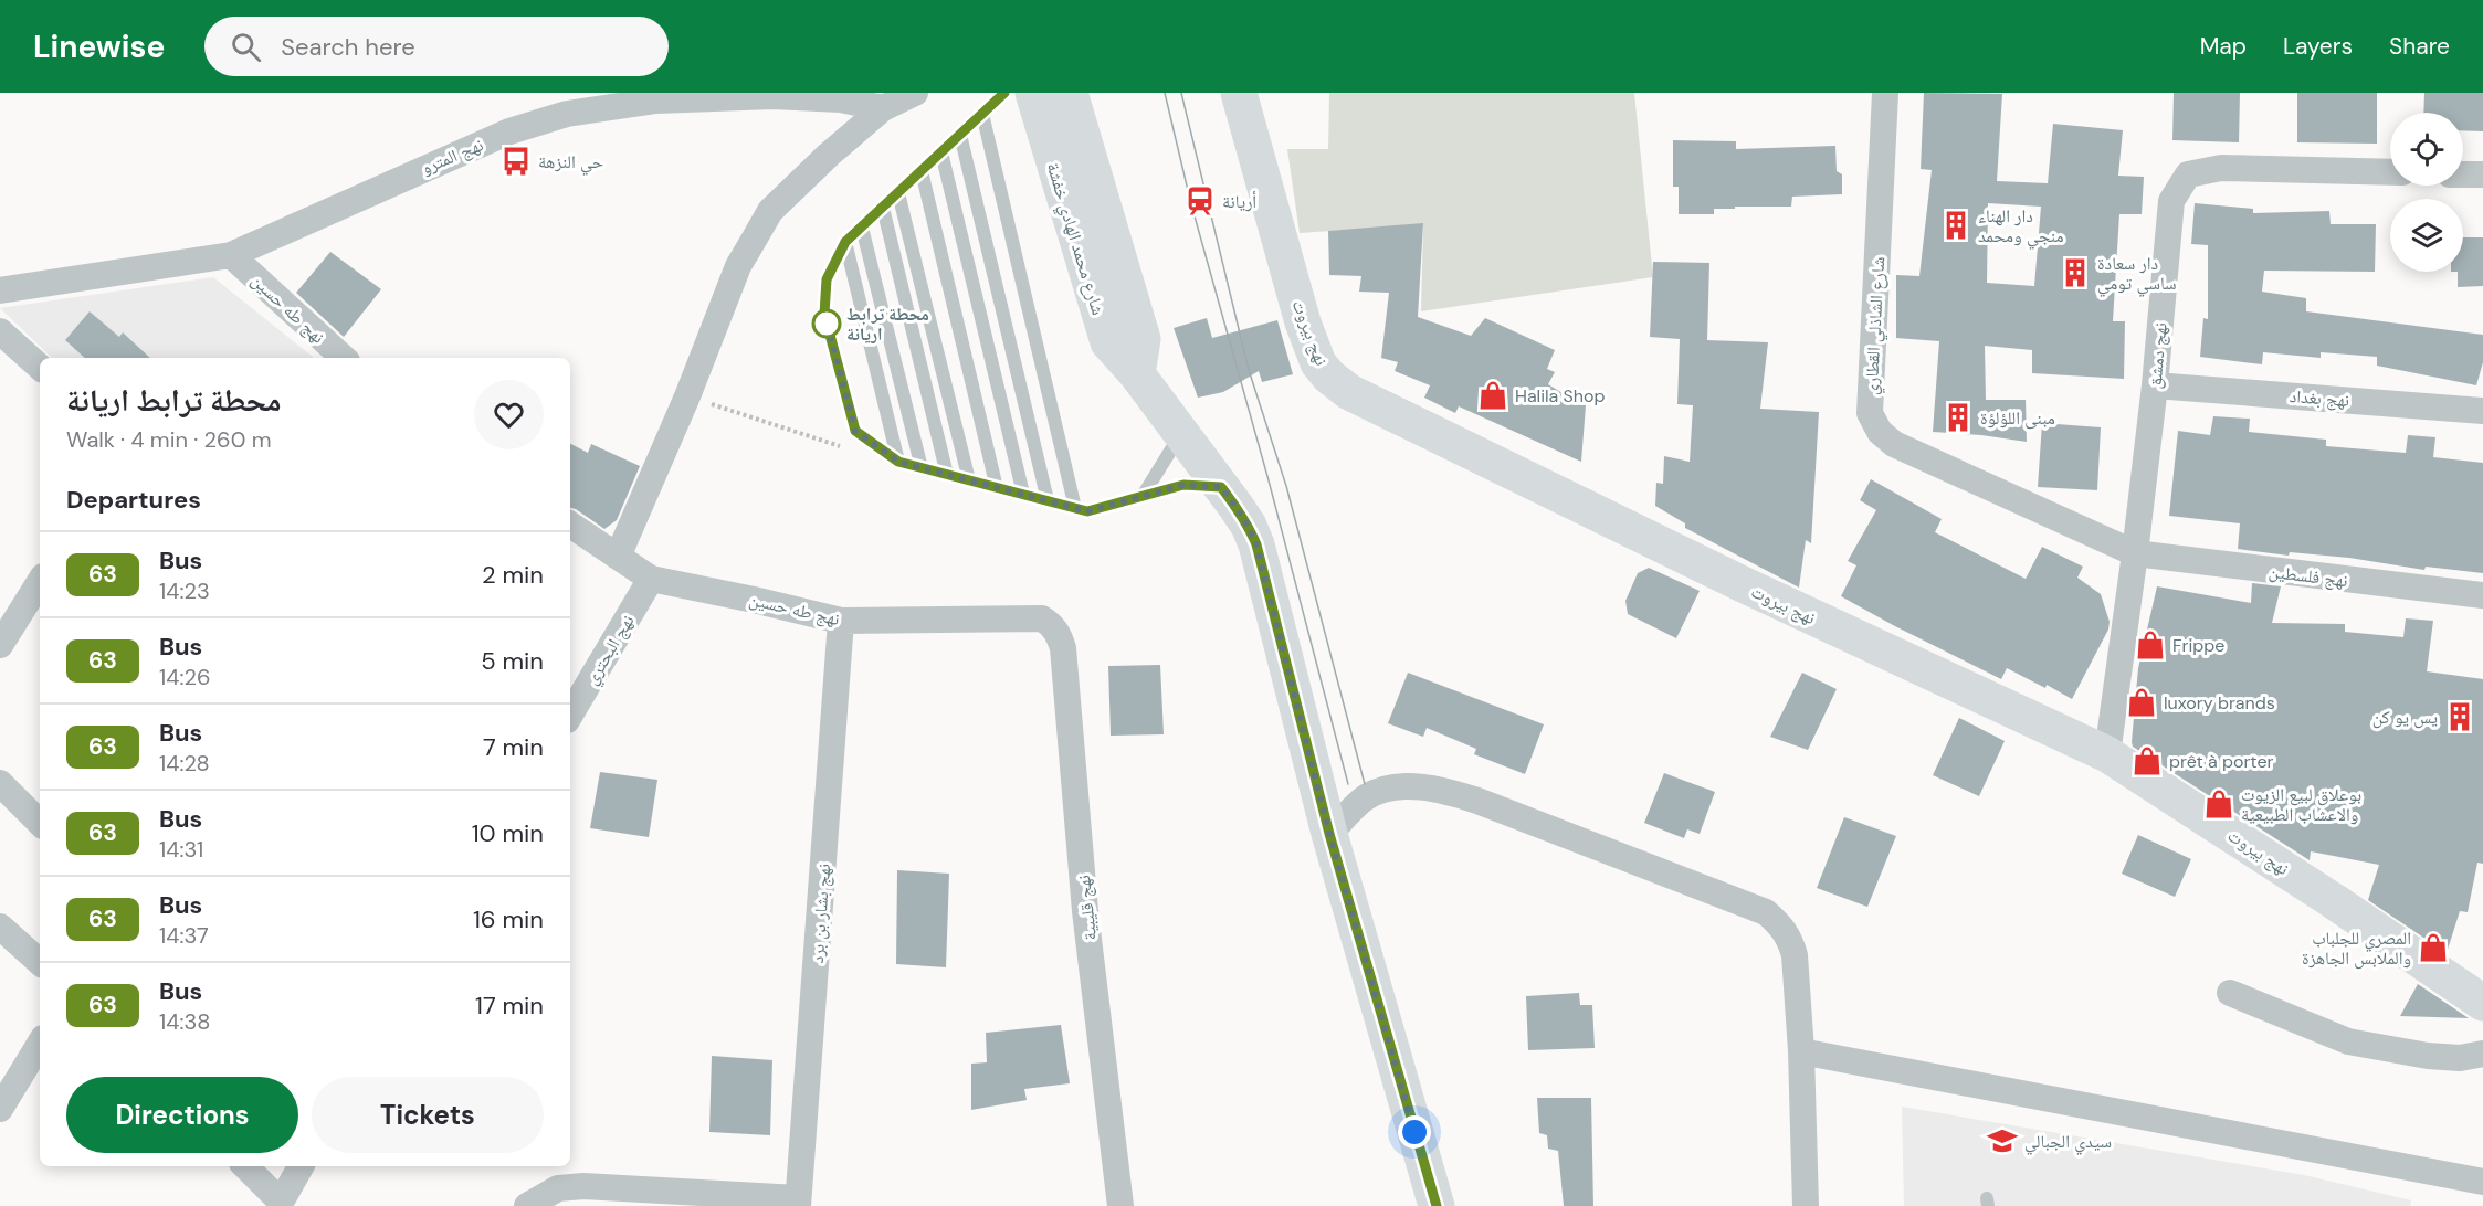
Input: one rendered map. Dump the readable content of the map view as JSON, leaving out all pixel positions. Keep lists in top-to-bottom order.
{
  "streets": {
    "street": [
      "نهج المترو",
      "شارع محمد الهادي خفشة",
      "نهج طه حسين",
      "شارع الشاذلي القطاري",
      "نهج بيروت",
      "نهج دمشق",
      "نهج بغداد",
      "نهج فلسطين",
      "نهج البحتري",
      "نهج قليبية",
      "نهج بشار بن برد"
    ]
  },
  "crossings": [
    ["نهج المترو", "نهج طه حسين"],
    ["نهج طه حسين", "نهج البحتري"],
    ["نهج طه حسين", "نهج قليبية"],
    ["نهج طه حسين", "نهج بشار بن برد"],
    ["شارع الشاذلي القطاري", "نهج دمشق"],
    ["شارع الشاذلي القطاري", "نهج فلسطين"],
    ["نهج بيروت", "نهج دمشق"],
    ["نهج دمشق", "نهج بغداد"],
    ["نهج دمشق", "نهج فلسطين"]
  ],
  "places": {
    "bus stop": ["حي النزهة"],
    "station": ["أريانة"],
    "building": [
      "دار الهناء منجي ومحمد",
      "دار سعادة ساسي تومي",
      "مبنى اللؤلؤة",
      "يس يو كن"
    ],
    "other": ["محطة ترابط اريانة"],
    "shop": [
      "Halila Shop",
      "Frippe",
      "luxory brands",
      "prêt à porter",
      "بوعلاق لبيع الزيوت والاعشاب الطبيعية",
      "المصري للجلباب والملابس الجاهزة"
    ],
    "school or university": ["سيدي الجبالي"]
  },
  "lines": ["bus line 63"],
  "page": {
    "header": "Linewise",
    "search": "Search here",
    "nav": ["Map", "Layers", "Share"],
    "heading": [
      ["محطة ترابط اريانة", "Walk · 4 min · 260 m"],
      "Departures"
    ],
    "list": [
      {
        "mark": "63",
        "name": "Bus",
        "note": "14:23",
        "value": "2 min"
      },
      {
        "mark": "63",
        "name": "Bus",
        "note": "14:26",
        "value": "5 min"
      },
      {
        "mark": "63",
        "name": "Bus",
        "note": "14:28",
        "value": "7 min"
      },
      {
        "mark": "63",
        "name": "Bus",
        "note": "14:31",
        "value": "10 min"
      },
      {
        "mark": "63",
        "name": "Bus",
        "note": "14:37",
        "value": "16 min"
      },
      {
        "mark": "63",
        "name": "Bus",
        "note": "14:38",
        "value": "17 min"
      }
    ],
    "buttons": ["Directions", "Tickets"]
  }
}
